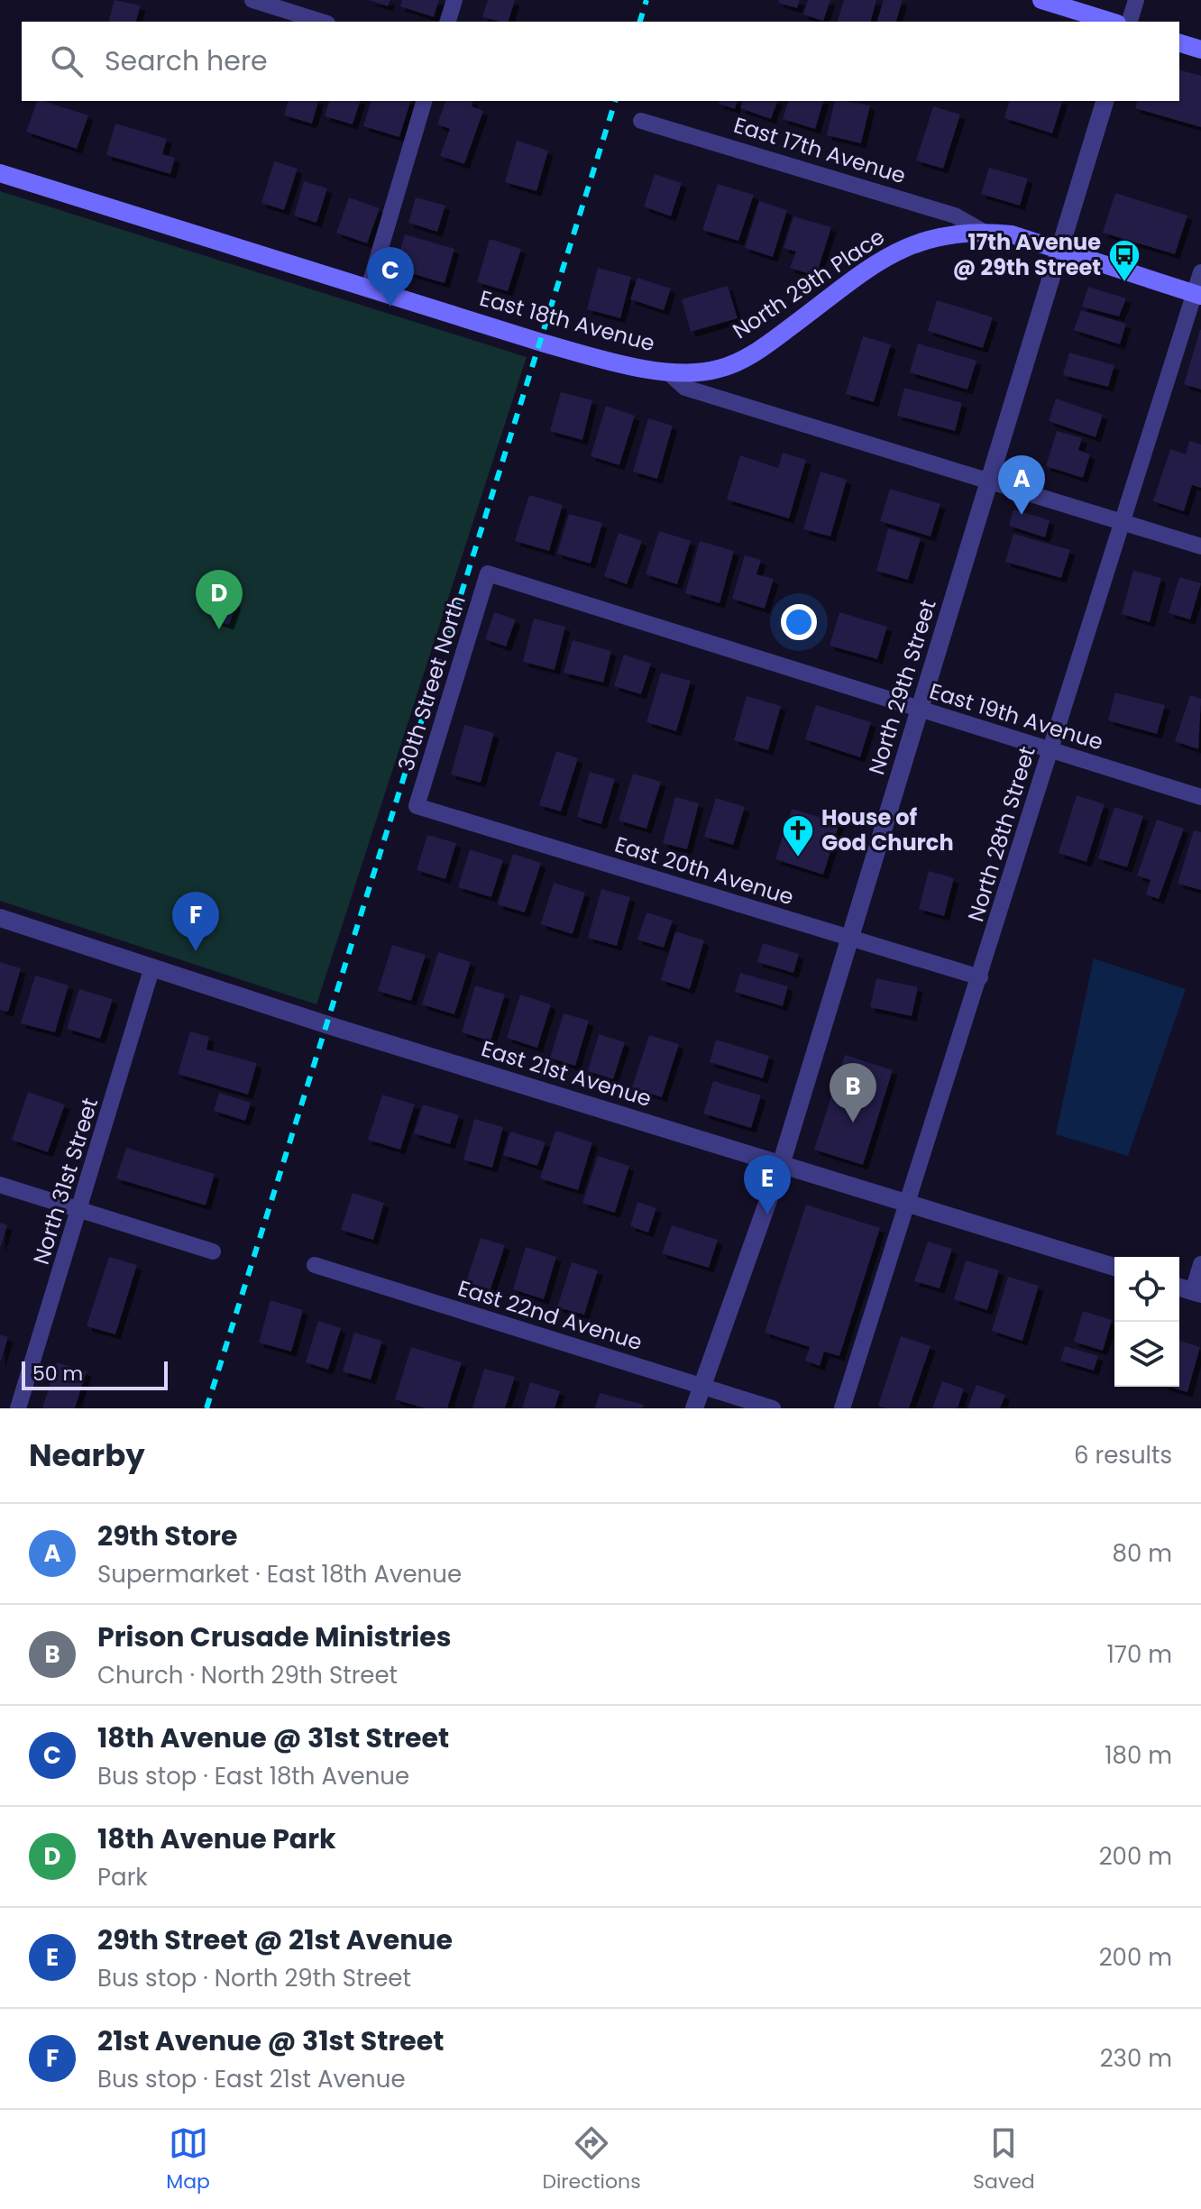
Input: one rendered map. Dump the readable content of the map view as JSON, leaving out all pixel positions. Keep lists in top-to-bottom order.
{
  "streets": {
    "main road": ["North 29th Place", "East 18th Avenue"],
    "street": [
      "East 17th Avenue",
      "30th Street North",
      "North 29th Street",
      "East 19th Avenue",
      "North 28th Street",
      "East 20th Avenue",
      "East 21st Avenue",
      "North 31st Street",
      "East 22nd Avenue"
    ]
  },
  "crossings": [
    ["East 17th Avenue", "North 29th Place"],
    ["North 29th Place", "East 18th Avenue"],
    ["North 29th Place", "North 29th Street"],
    ["East 18th Avenue", "North 29th Street"],
    ["East 18th Avenue", "North 28th Street"],
    ["30th Street North", "East 19th Avenue"],
    ["30th Street North", "East 20th Avenue"],
    ["North 29th Street", "East 19th Avenue"],
    ["North 29th Street", "East 20th Avenue"],
    ["North 29th Street", "East 21st Avenue"],
    ["North 29th Street", "East 22nd Avenue"],
    ["East 19th Avenue", "North 28th Street"],
    ["North 28th Street", "East 20th Avenue"],
    ["North 28th Street", "East 21st Avenue"],
    ["East 21st Avenue", "North 31st Street"]
  ],
  "places": {
    "bus stop": ["17th Avenue @ 29th Street"],
    "church": ["House of God Church"]
  },
  "scale_bar": "50 m",
  "page": {
    "search": "Search here",
    "pins": [
      "C",
      "A",
      "D",
      "F",
      "B",
      "E"
    ],
    "scale": "50 m",
    "heading": ["Nearby", "6 results"],
    "list": [
      {
        "mark": "A",
        "name": "29th Store",
        "note": "Supermarket · East 18th Avenue",
        "value": "80 m"
      },
      {
        "mark": "B",
        "name": "Prison Crusade Ministries",
        "note": "Church · North 29th Street",
        "value": "170 m"
      },
      {
        "mark": "C",
        "name": "18th Avenue @ 31st Street",
        "note": "Bus stop · East 18th Avenue",
        "value": "180 m"
      },
      {
        "mark": "D",
        "name": "18th Avenue Park",
        "note": "Park",
        "value": "200 m"
      },
      {
        "mark": "E",
        "name": "29th Street @ 21st Avenue",
        "note": "Bus stop · North 29th Street",
        "value": "200 m"
      },
      {
        "mark": "F",
        "name": "21st Avenue @ 31st Street",
        "note": "Bus stop · East 21st Avenue",
        "value": "230 m"
      }
    ],
    "nav": ["Map", "Directions", "Saved"]
  }
}
